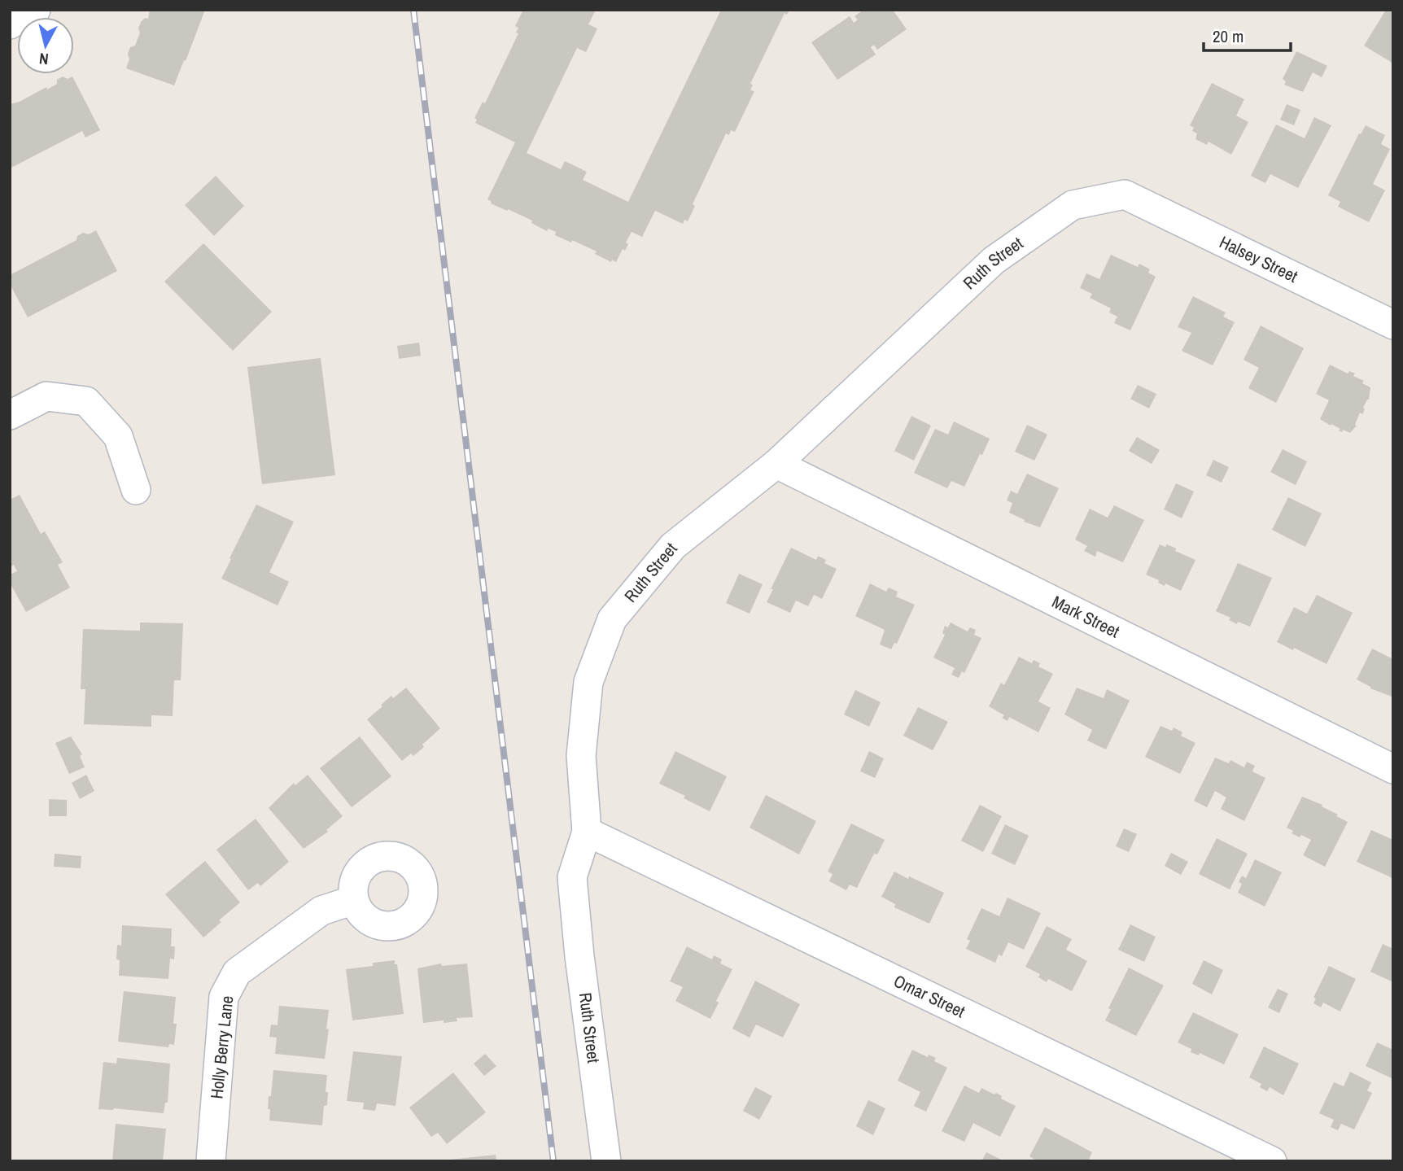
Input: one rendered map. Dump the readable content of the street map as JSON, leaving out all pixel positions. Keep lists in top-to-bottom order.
{
  "streets": {
    "street": [
      "Halsey Street",
      "Ruth Street",
      "Mark Street",
      "Omar Street",
      "Holly Berry Lane"
    ]
  },
  "crossings": [
    ["Halsey Street", "Ruth Street"],
    ["Ruth Street", "Mark Street"],
    ["Ruth Street", "Omar Street"]
  ],
  "scale_bar": "20 m",
  "north": "bottom"
}
